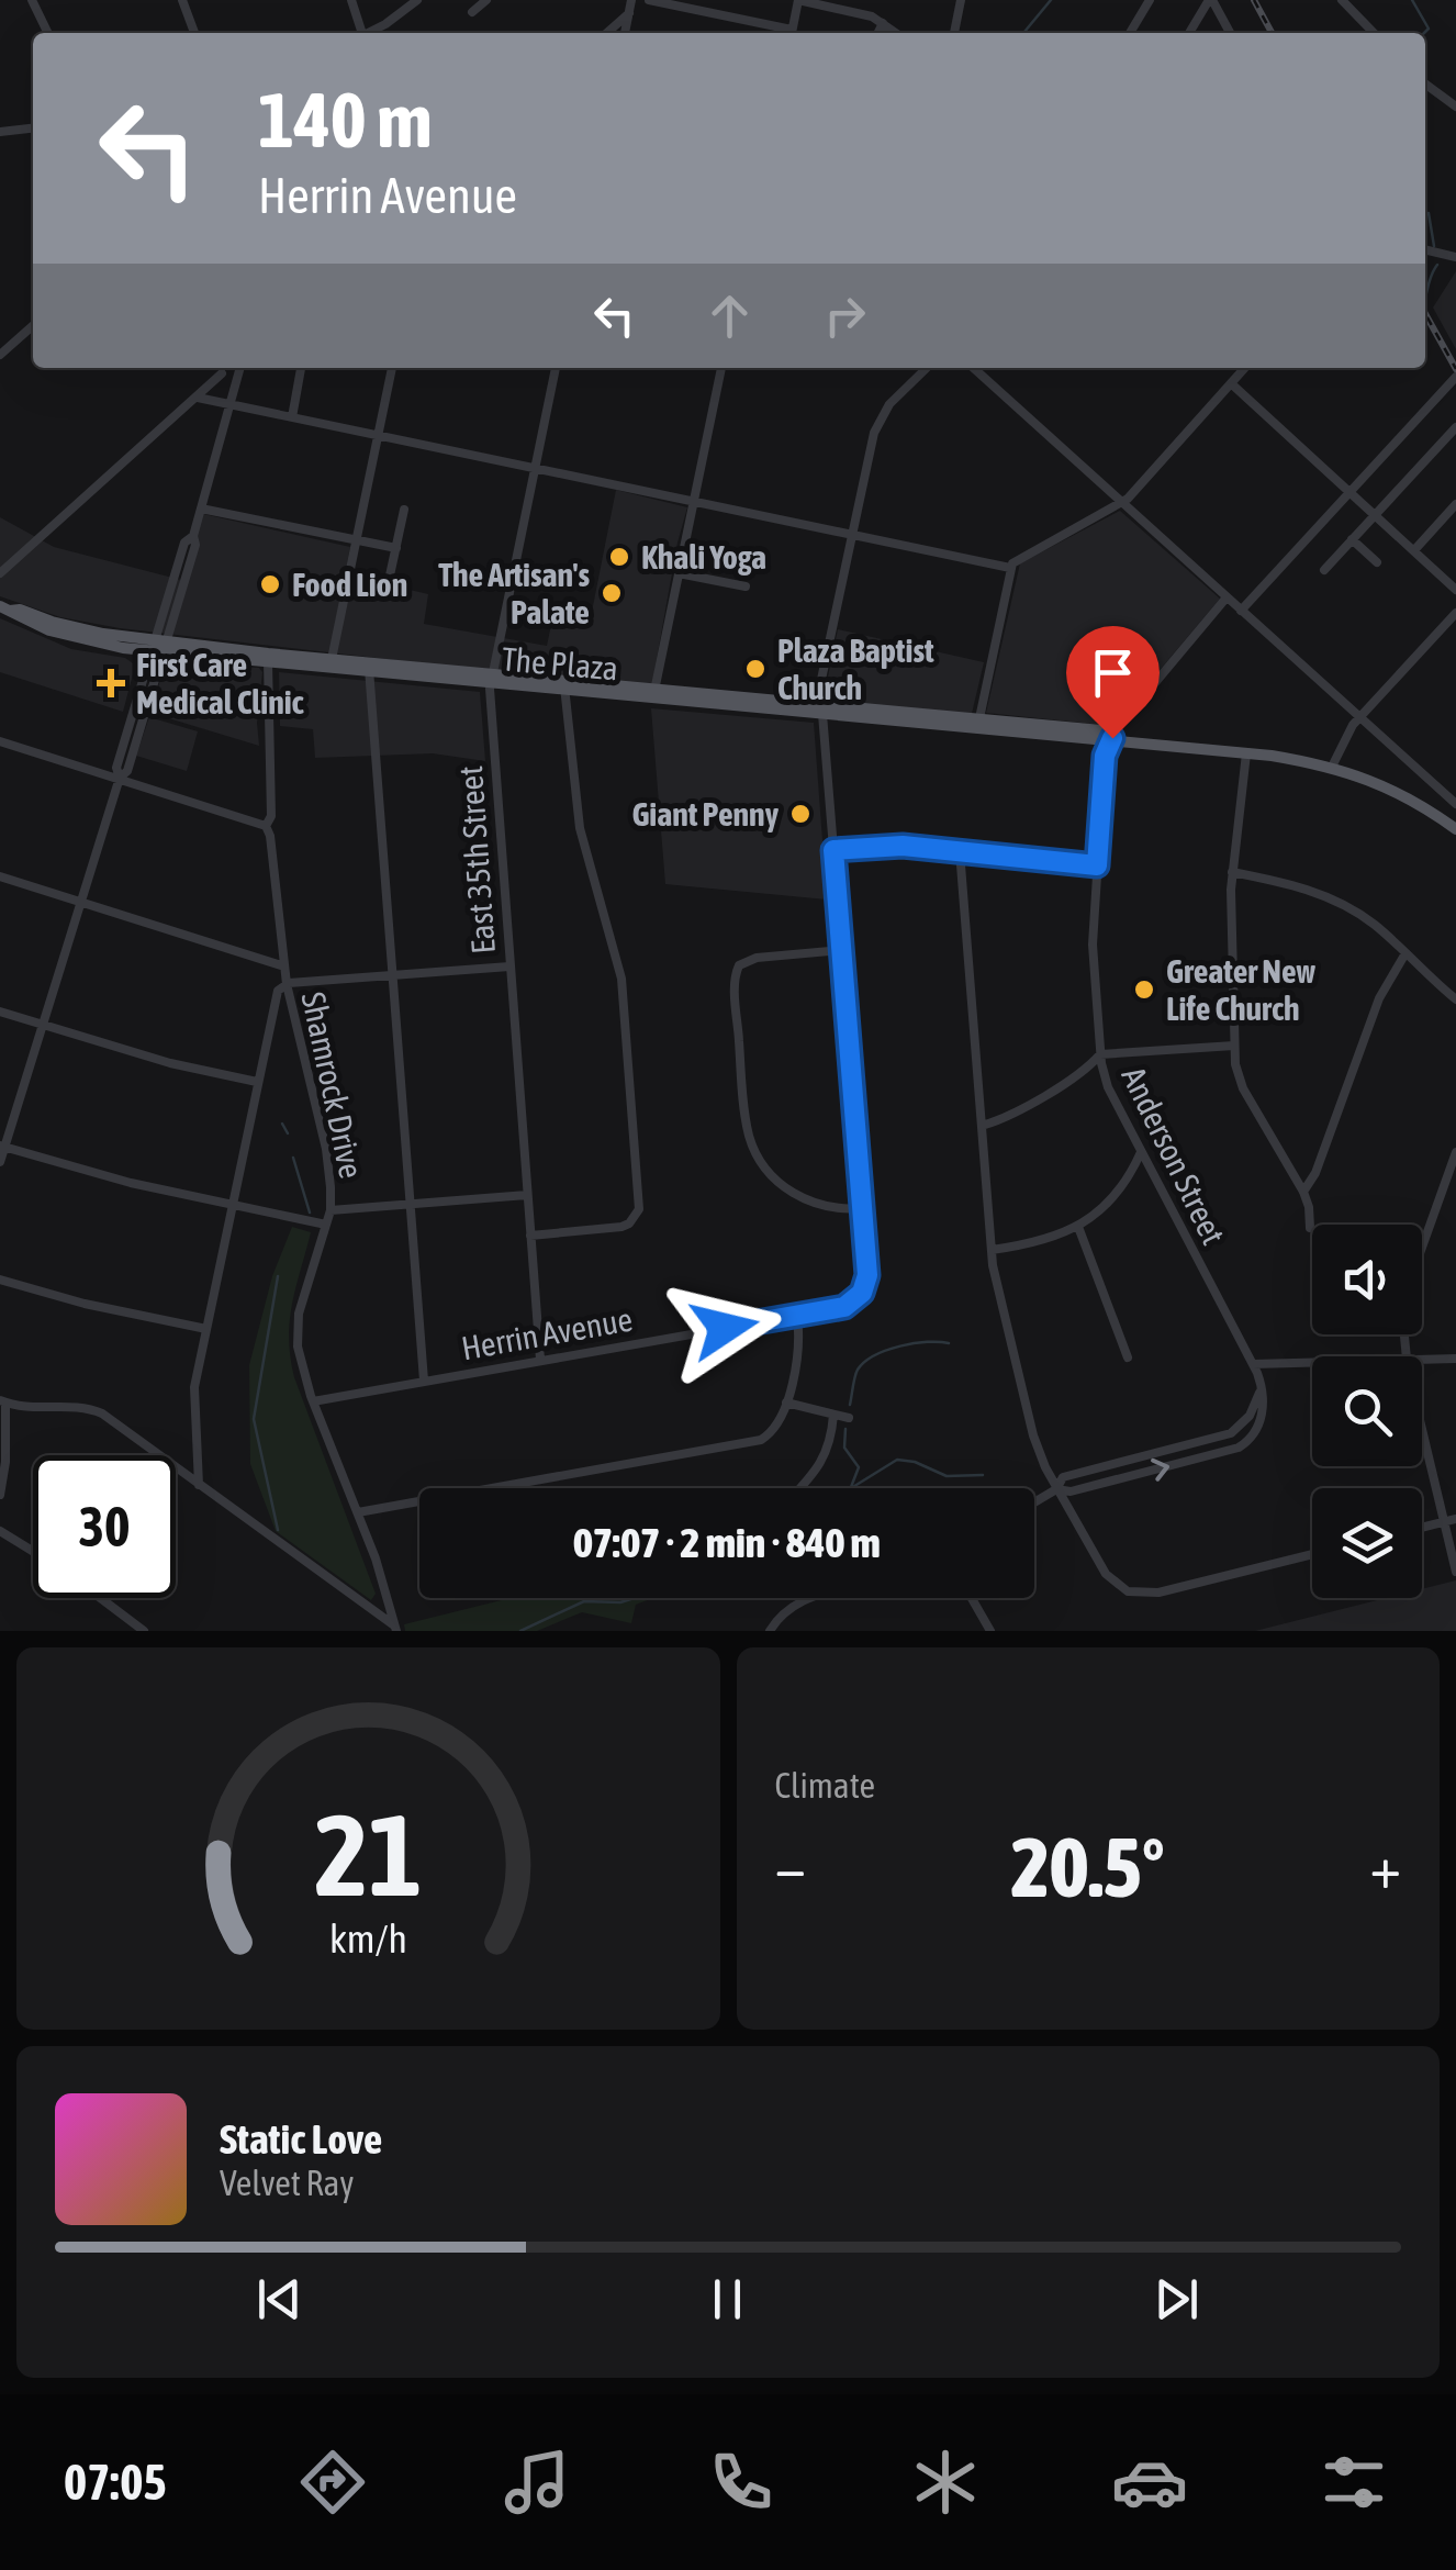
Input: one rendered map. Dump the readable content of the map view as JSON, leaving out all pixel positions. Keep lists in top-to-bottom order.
{
  "streets": {
    "main road": ["The Plaza"],
    "street": [
      "East 35th Street",
      "Shamrock Drive",
      "Anderson Street",
      "Herrin Avenue"
    ]
  },
  "crossings": [
    ["The Plaza", "East 35th Street"],
    ["The Plaza", "Shamrock Drive"],
    ["The Plaza", "Anderson Street"],
    ["The Plaza", "Herrin Avenue"],
    ["East 35th Street", "Herrin Avenue"],
    ["Shamrock Drive", "Herrin Avenue"]
  ],
  "places": {
    "other": [
      "Khali Yoga",
      "Food Lion",
      "The Artisan's Palate",
      "Plaza Baptist Church",
      "Giant Penny",
      "Greater New Life Church"
    ],
    "health": ["First Care Medical Clinic"]
  },
  "page": {
    "turn": ["140 m", "Herrin Avenue"],
    "limit": "30",
    "trip": "07:07 · 2 min · 840 m",
    "tile": "Climate",
    "heat": ["−", "20.5°", "+"],
    "song": ["Static Love", "Velvet Ray"],
    "tabs": "07:05",
    "gauge": ["21", "km/h"]
  }
}
